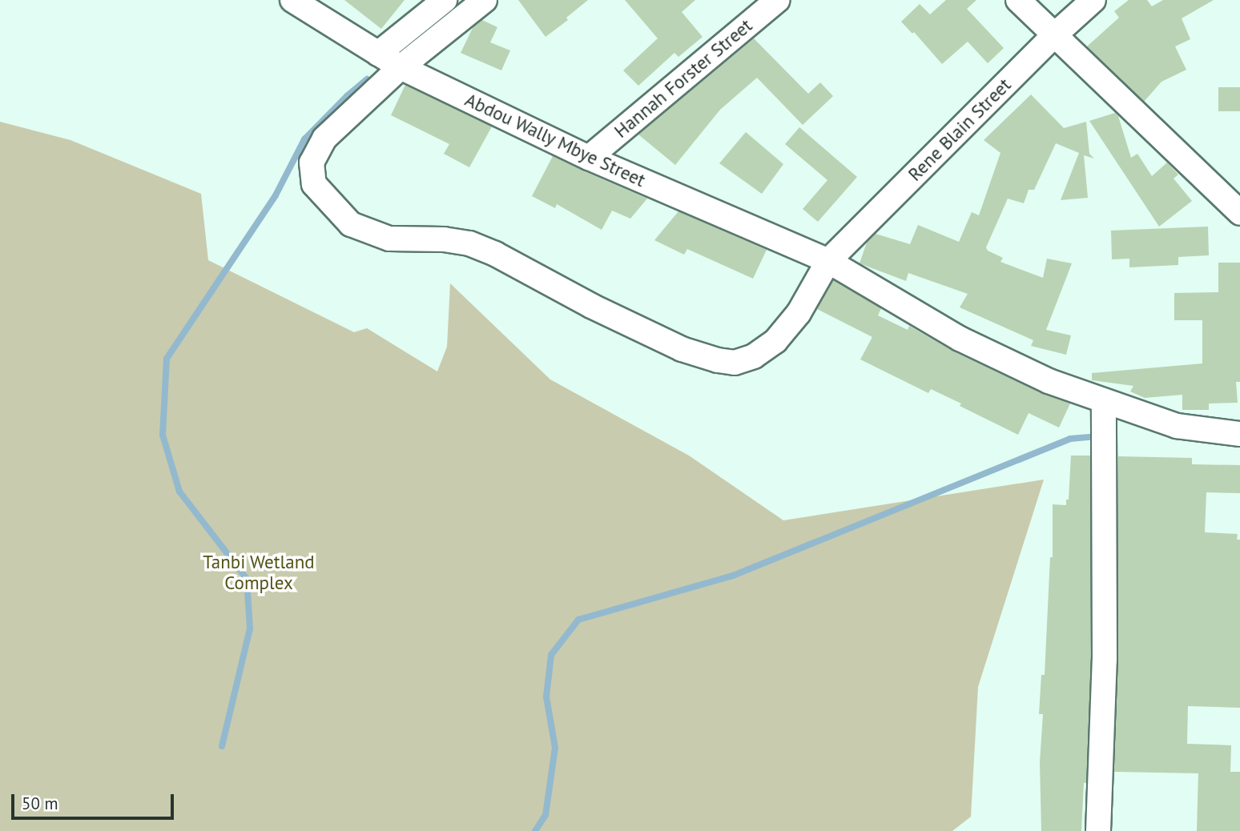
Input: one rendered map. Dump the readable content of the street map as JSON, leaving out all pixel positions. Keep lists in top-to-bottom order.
{
  "streets": {
    "street": ["Hannah Forster Street", "Rene Blain Street", "Abdou Wally Mbye Street"]
  },
  "crossings": [
    ["Hannah Forster Street", "Abdou Wally Mbye Street"],
    ["Rene Blain Street", "Abdou Wally Mbye Street"]
  ],
  "parks": ["Tanbi Wetland Complex"],
  "scale_bar": "50 m"
}
